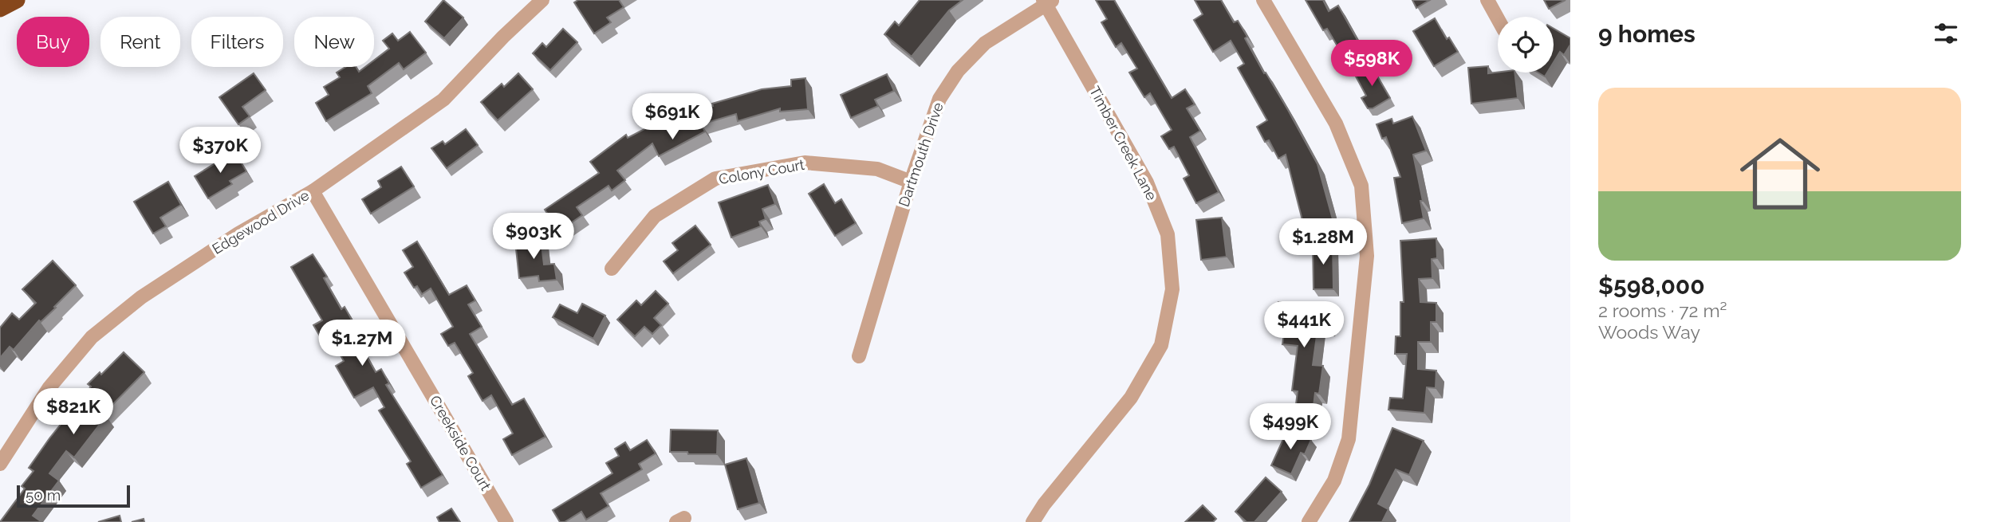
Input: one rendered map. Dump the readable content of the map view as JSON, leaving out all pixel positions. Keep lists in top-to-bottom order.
{
  "streets": {
    "street": [
      "Timber Creek Lane",
      "Dartmouth Drive",
      "Colony Court",
      "Edgewood Drive",
      "Creekside Court"
    ]
  },
  "crossings": [
    ["Timber Creek Lane", "Dartmouth Drive"],
    ["Dartmouth Drive", "Colony Court"],
    ["Edgewood Drive", "Creekside Court"]
  ],
  "scale_bar": "50 m",
  "page": {
    "heading": "9 homes",
    "chip": [
      "Buy",
      "Rent",
      "Filters",
      "New"
    ],
    "price": [
      "$598K",
      "$691K",
      "$370K",
      "$903K",
      "$1.28M",
      "$441K",
      "$1.27M",
      "$821K",
      "$499K"
    ],
    "list": [
      {
        "name": "$598,000",
        "note": "2 rooms · 72 m² · Woods Way"
      }
    ],
    "scale": "50 m"
  }
}
